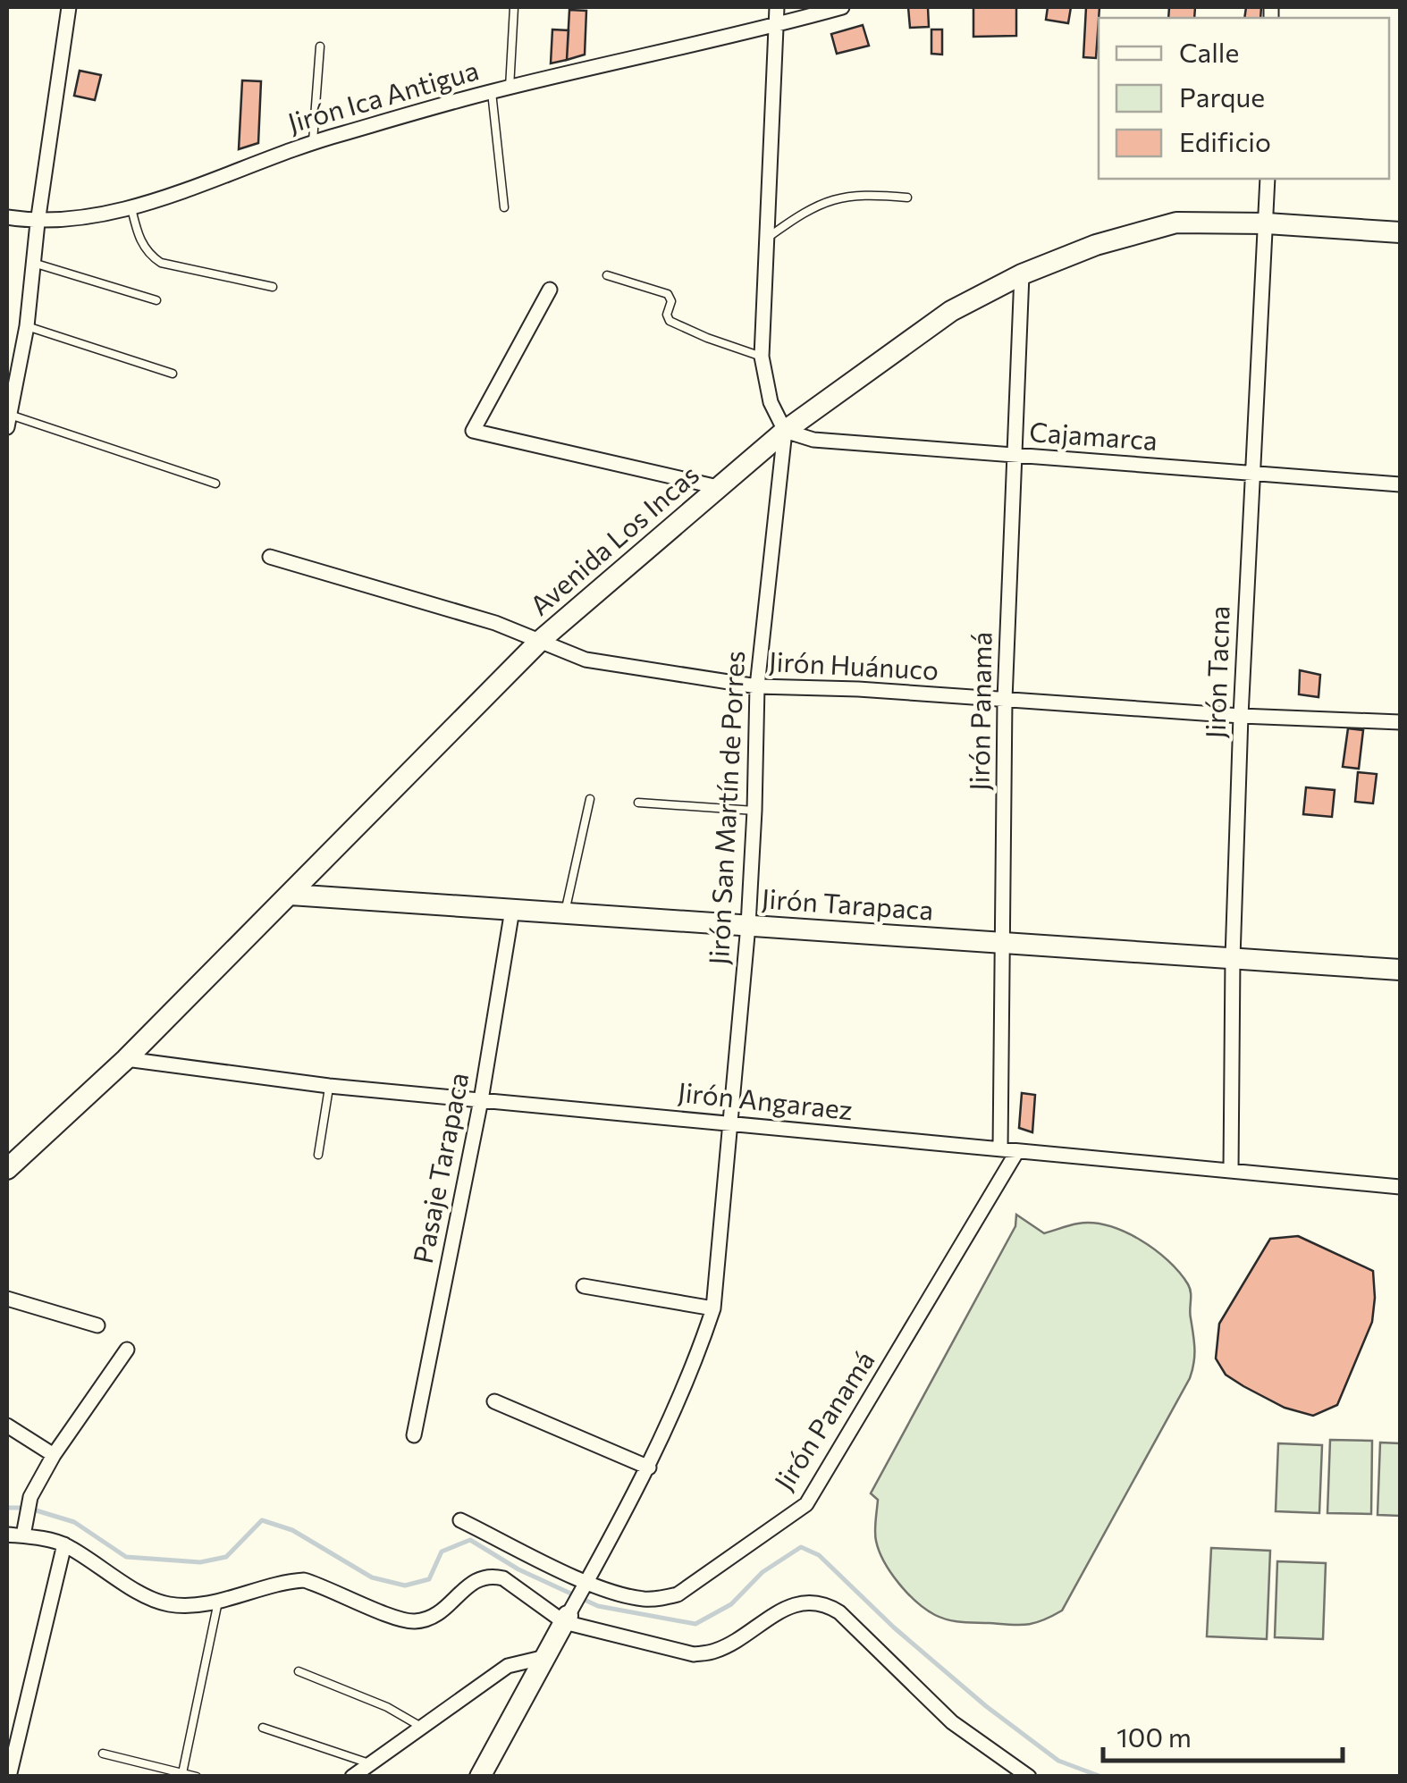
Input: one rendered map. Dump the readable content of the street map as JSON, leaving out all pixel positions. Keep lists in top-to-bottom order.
{
  "streets": {
    "street": [
      "Jirón Ica Antigua",
      "Cajamarca",
      "Avenida Los Incas",
      "Jirón Huánuco",
      "Jirón Tacna",
      "Jirón Panamá",
      "Jirón San Martín de Porres",
      "Jirón Tarapaca",
      "Jirón Angaraez",
      "Pasaje Tarapaca"
    ]
  },
  "crossings": [
    ["Jirón Ica Antigua", "Jirón San Martín de Porres"],
    ["Cajamarca", "Avenida Los Incas"],
    ["Cajamarca", "Jirón Tacna"],
    ["Cajamarca", "Jirón Panamá"],
    ["Cajamarca", "Jirón San Martín de Porres"],
    ["Avenida Los Incas", "Jirón Huánuco"],
    ["Avenida Los Incas", "Jirón Tacna"],
    ["Avenida Los Incas", "Jirón Panamá"],
    ["Avenida Los Incas", "Jirón San Martín de Porres"],
    ["Avenida Los Incas", "Jirón Tarapaca"],
    ["Avenida Los Incas", "Jirón Angaraez"],
    ["Jirón Huánuco", "Jirón Tacna"],
    ["Jirón Huánuco", "Jirón Panamá"],
    ["Jirón Huánuco", "Jirón San Martín de Porres"],
    ["Jirón Tacna", "Jirón Tarapaca"],
    ["Jirón Tacna", "Jirón Angaraez"],
    ["Jirón Panamá", "Jirón San Martín de Porres"],
    ["Jirón Panamá", "Jirón Tarapaca"],
    ["Jirón Panamá", "Jirón Angaraez"],
    ["Jirón San Martín de Porres", "Jirón Tarapaca"],
    ["Jirón San Martín de Porres", "Jirón Angaraez"],
    ["Jirón Tarapaca", "Pasaje Tarapaca"],
    ["Jirón Angaraez", "Pasaje Tarapaca"]
  ],
  "legend": ["Calle", "Parque", "Edificio"],
  "scale_bar": "100 m"
}
